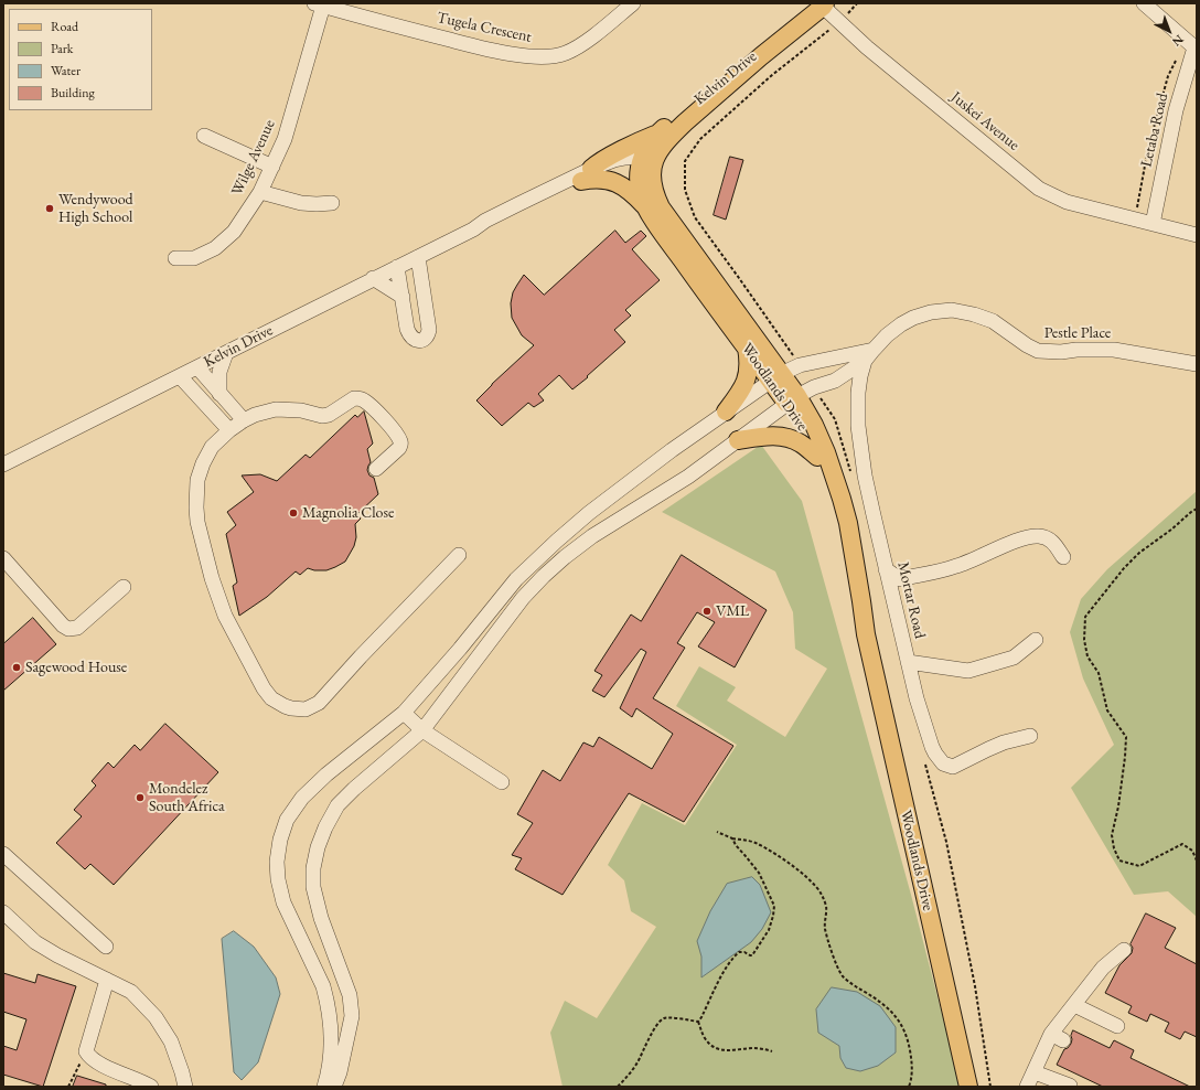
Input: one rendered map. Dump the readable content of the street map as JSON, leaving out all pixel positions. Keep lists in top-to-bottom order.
{
  "streets": {
    "main road": ["Kelvin Drive", "Woodlands Drive"],
    "street": [
      "Tugela Crescent",
      "Juskei Avenue",
      "Letaba Road",
      "Wilge Avenue",
      "Pestle Place",
      "Mortar Road"
    ]
  },
  "crossings": [
    ["Tugela Crescent", "Wilge Avenue"],
    ["Kelvin Drive", "Juskei Avenue"],
    ["Kelvin Drive", "Woodlands Drive"],
    ["Juskei Avenue", "Letaba Road"],
    ["Pestle Place", "Woodlands Drive"],
    ["Pestle Place", "Mortar Road"]
  ],
  "places": [
    "Wendywood High School",
    "Magnolia Close",
    "VML",
    "Sagewood House",
    "Mondelez South Africa"
  ],
  "legend": [
    "Road",
    "Park",
    "Water",
    "Building"
  ],
  "north": "bottom right"
}
